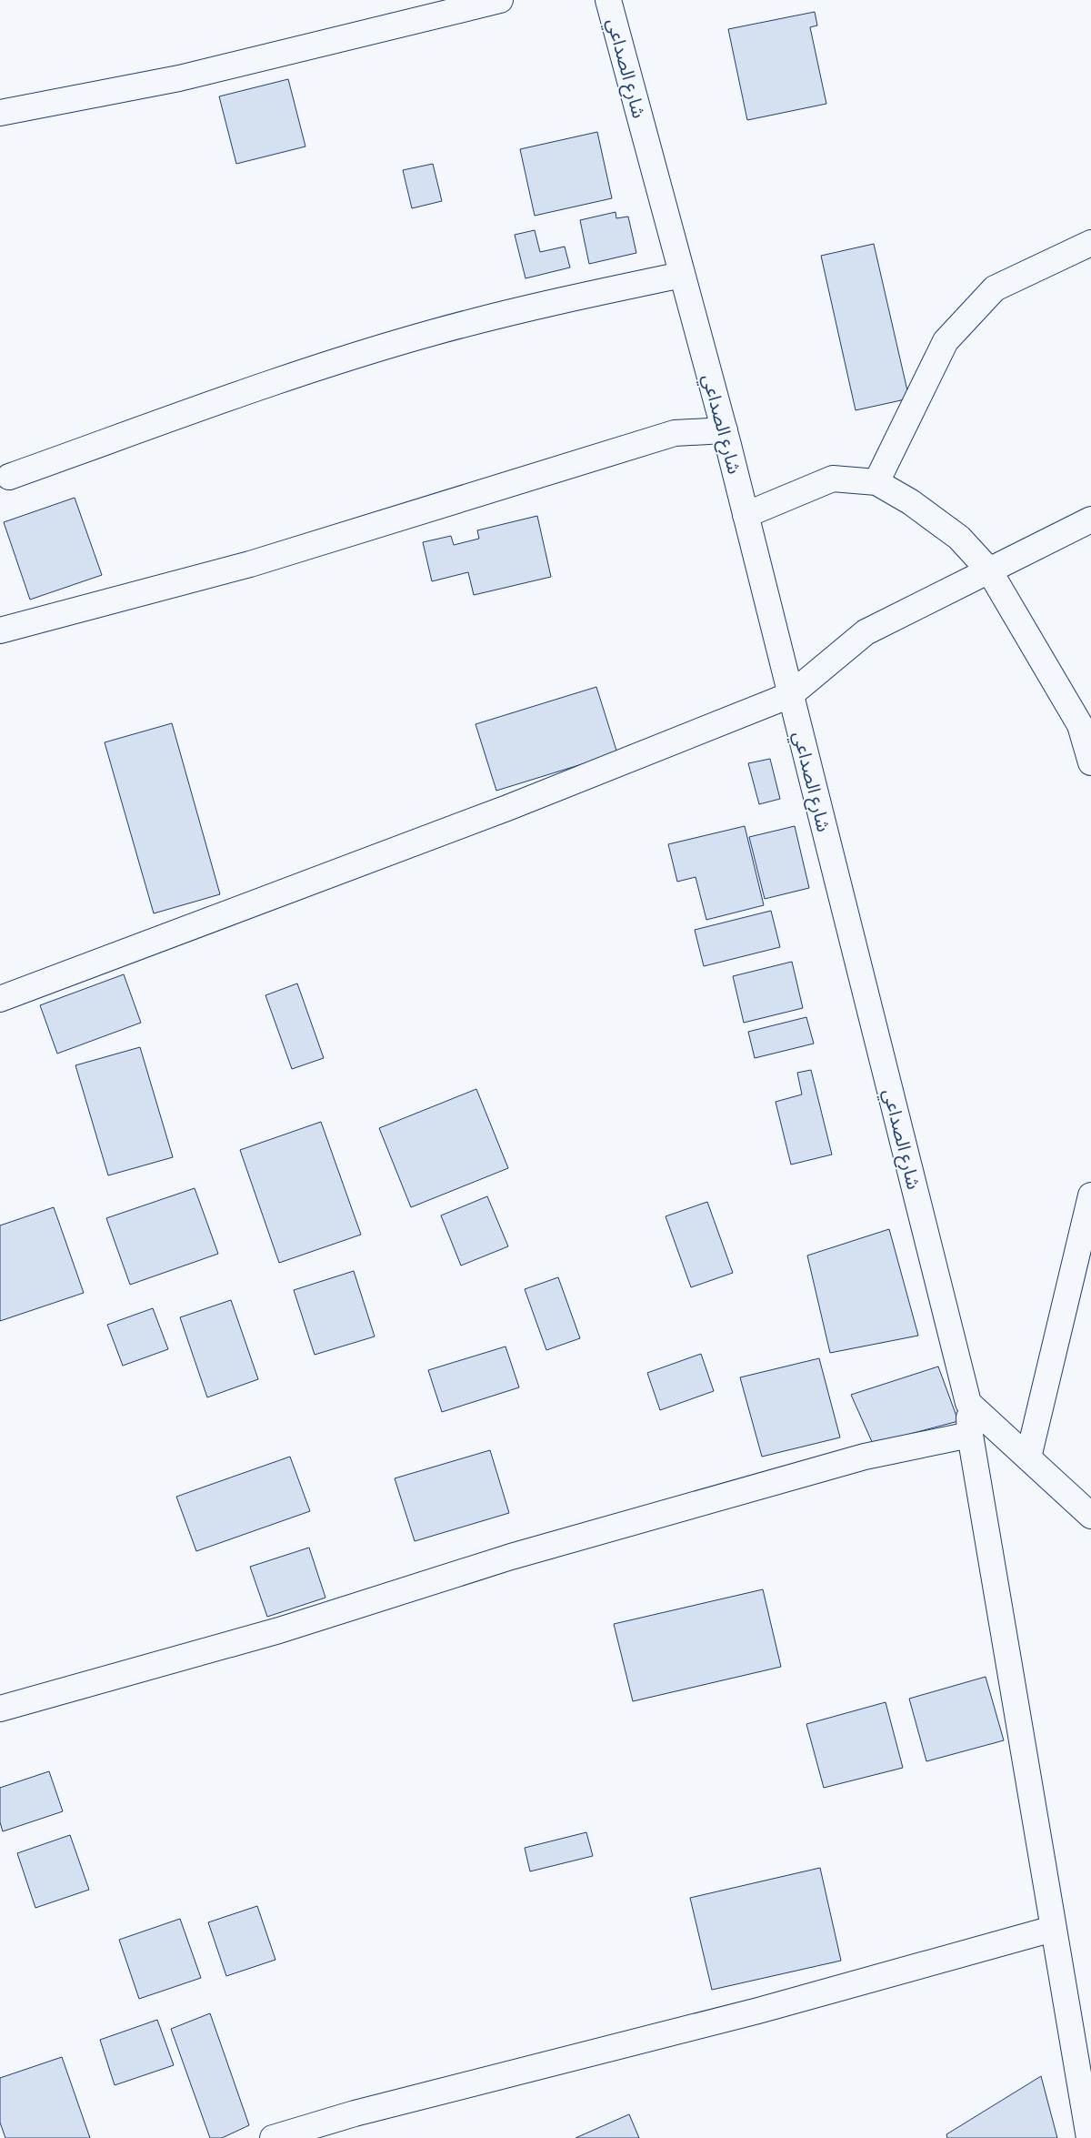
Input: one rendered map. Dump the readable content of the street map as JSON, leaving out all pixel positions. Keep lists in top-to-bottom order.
{
  "streets": {
    "street": ["شارع الصداعي"]
  }
}
